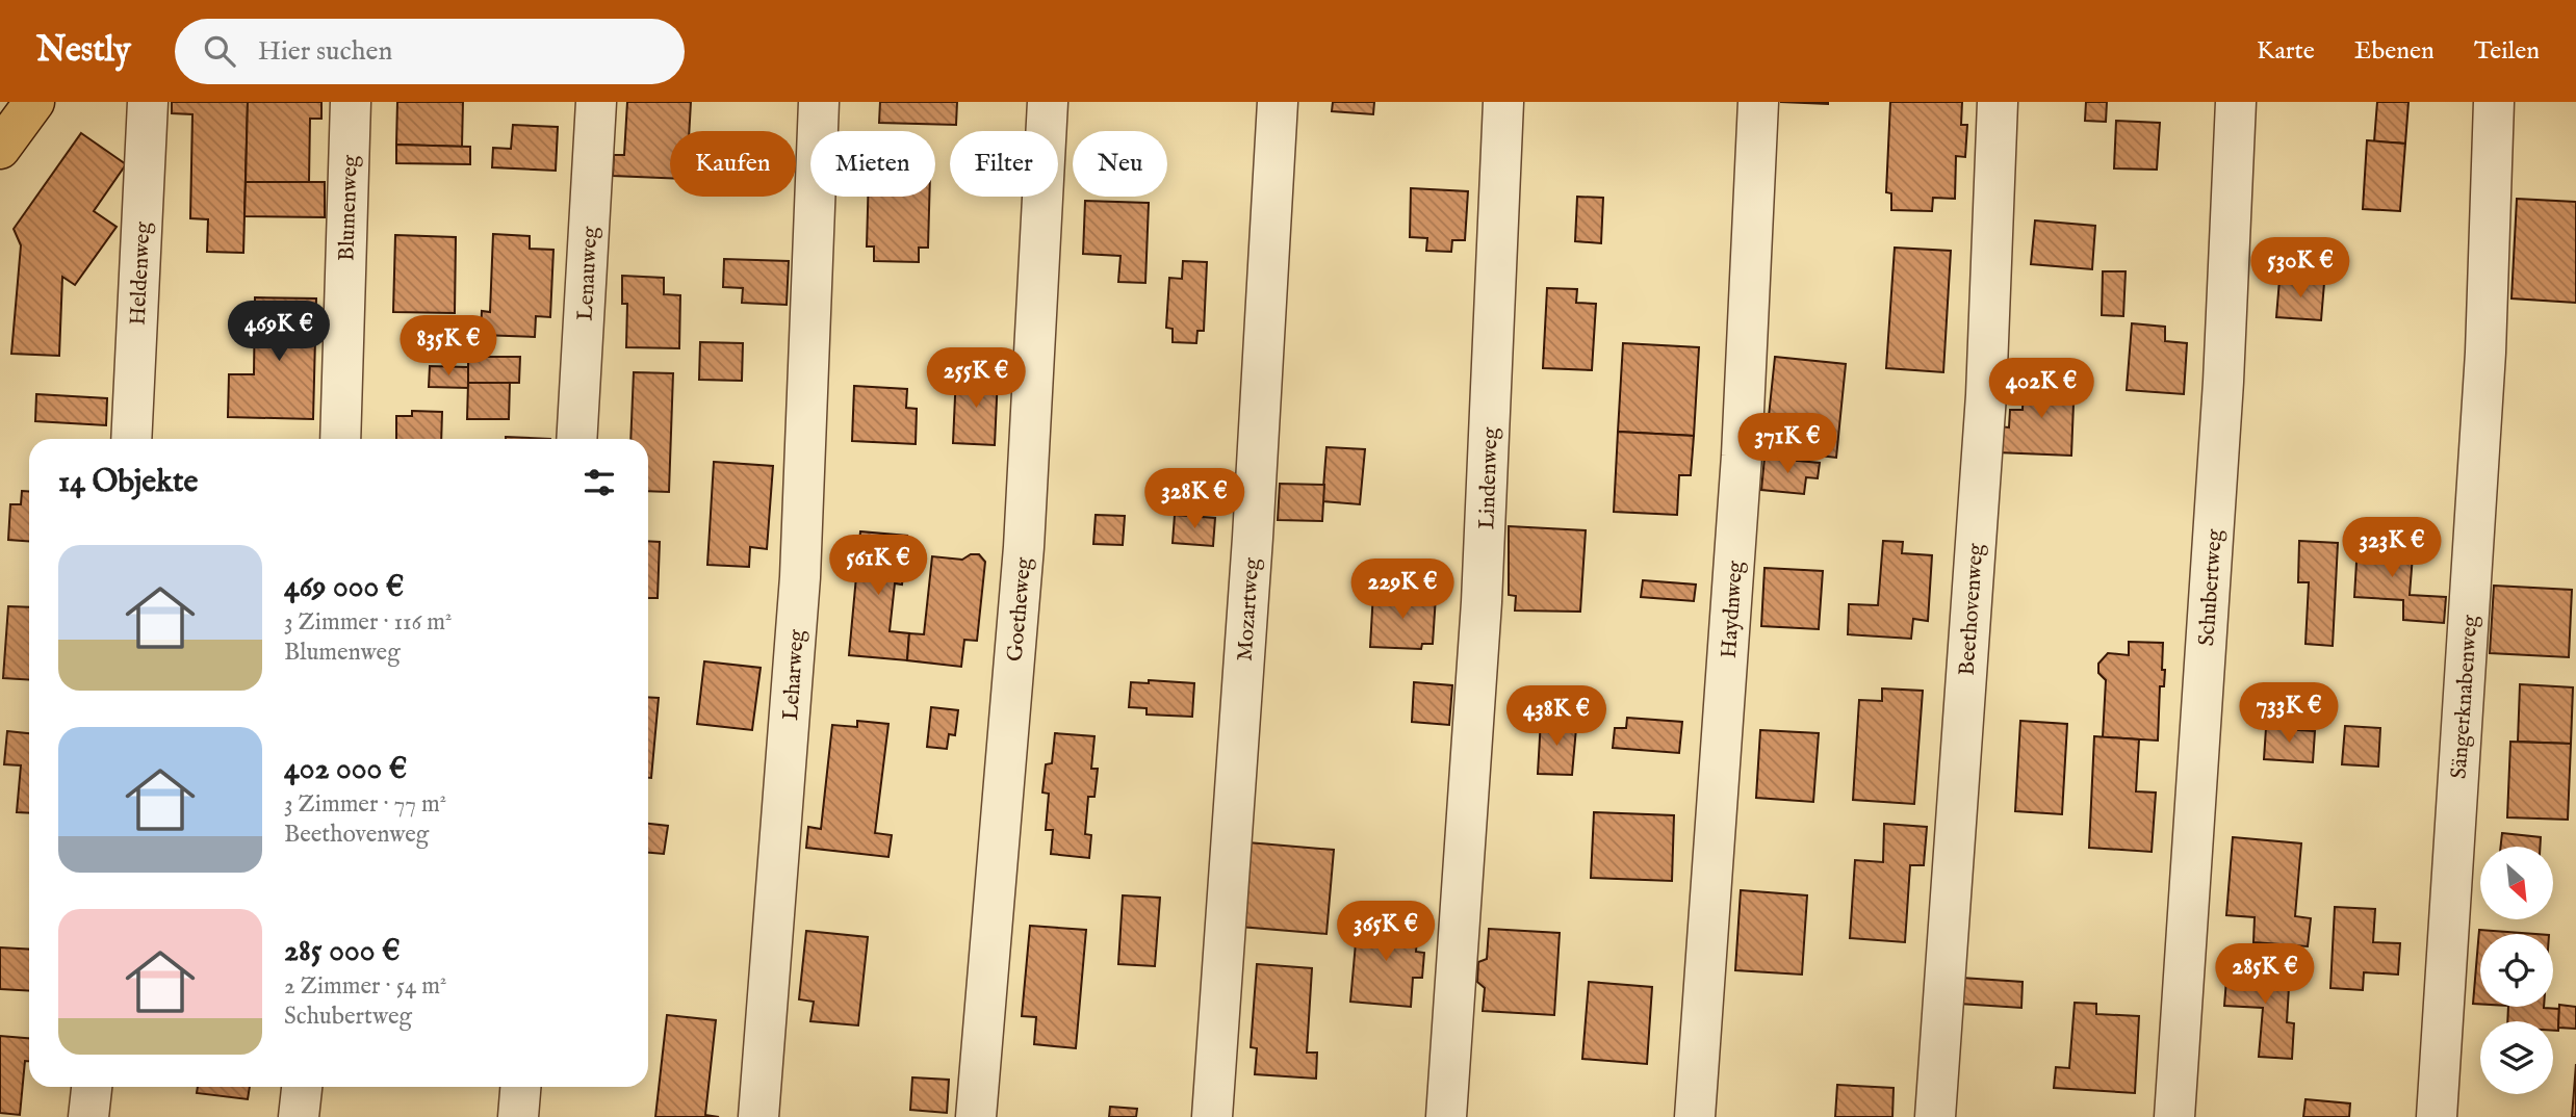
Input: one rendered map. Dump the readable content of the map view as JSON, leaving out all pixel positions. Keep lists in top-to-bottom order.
{
  "streets": {
    "street": [
      "Blumenweg",
      "Heldenweg",
      "Lenauweg",
      "Lindenweg",
      "Schubertweg",
      "Goetheweg",
      "Mozartweg",
      "Haydnweg",
      "Beethovenweg",
      "Leharweg",
      "Sängerknabenweg"
    ]
  },
  "north": "bottom right",
  "page": {
    "header": "Nestly",
    "search": "Hier suchen",
    "nav": ["Karte", "Ebenen", "Teilen"],
    "chip": [
      "Kaufen",
      "Mieten",
      "Filter",
      "Neu"
    ],
    "price": [
      "530K €",
      "469K €",
      "835K €",
      "255K €",
      "402K €",
      "371K €",
      "328K €",
      "323K €",
      "561K €",
      "229K €",
      "733K €",
      "438K €",
      "365K €",
      "285K €"
    ],
    "heading": "14 Objekte",
    "list": [
      {
        "name": "469 000 €",
        "note": "3 Zimmer · 116 m² · Blumenweg"
      },
      {
        "name": "402 000 €",
        "note": "3 Zimmer · 77 m² · Beethovenweg"
      },
      {
        "name": "285 000 €",
        "note": "2 Zimmer · 54 m² · Schubertweg"
      }
    ]
  }
}
